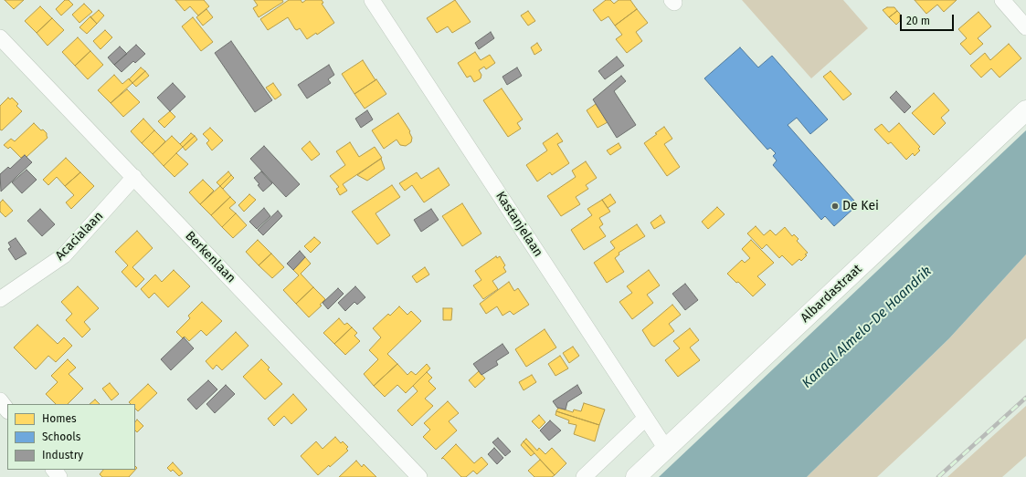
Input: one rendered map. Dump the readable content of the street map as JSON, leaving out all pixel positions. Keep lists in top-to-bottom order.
{
  "streets": {
    "street": [
      "Kastanjelaan",
      "Acacialaan",
      "Berkenlaan",
      "Albardastraat"
    ]
  },
  "crossings": [
    ["Kastanjelaan", "Albardastraat"],
    ["Acacialaan", "Berkenlaan"]
  ],
  "water": ["Kanaal Almelo-De Haandrik"],
  "places": ["De Kei"],
  "legend": ["Homes", "Schools", "Industry"],
  "scale_bar": "20 m"
}
